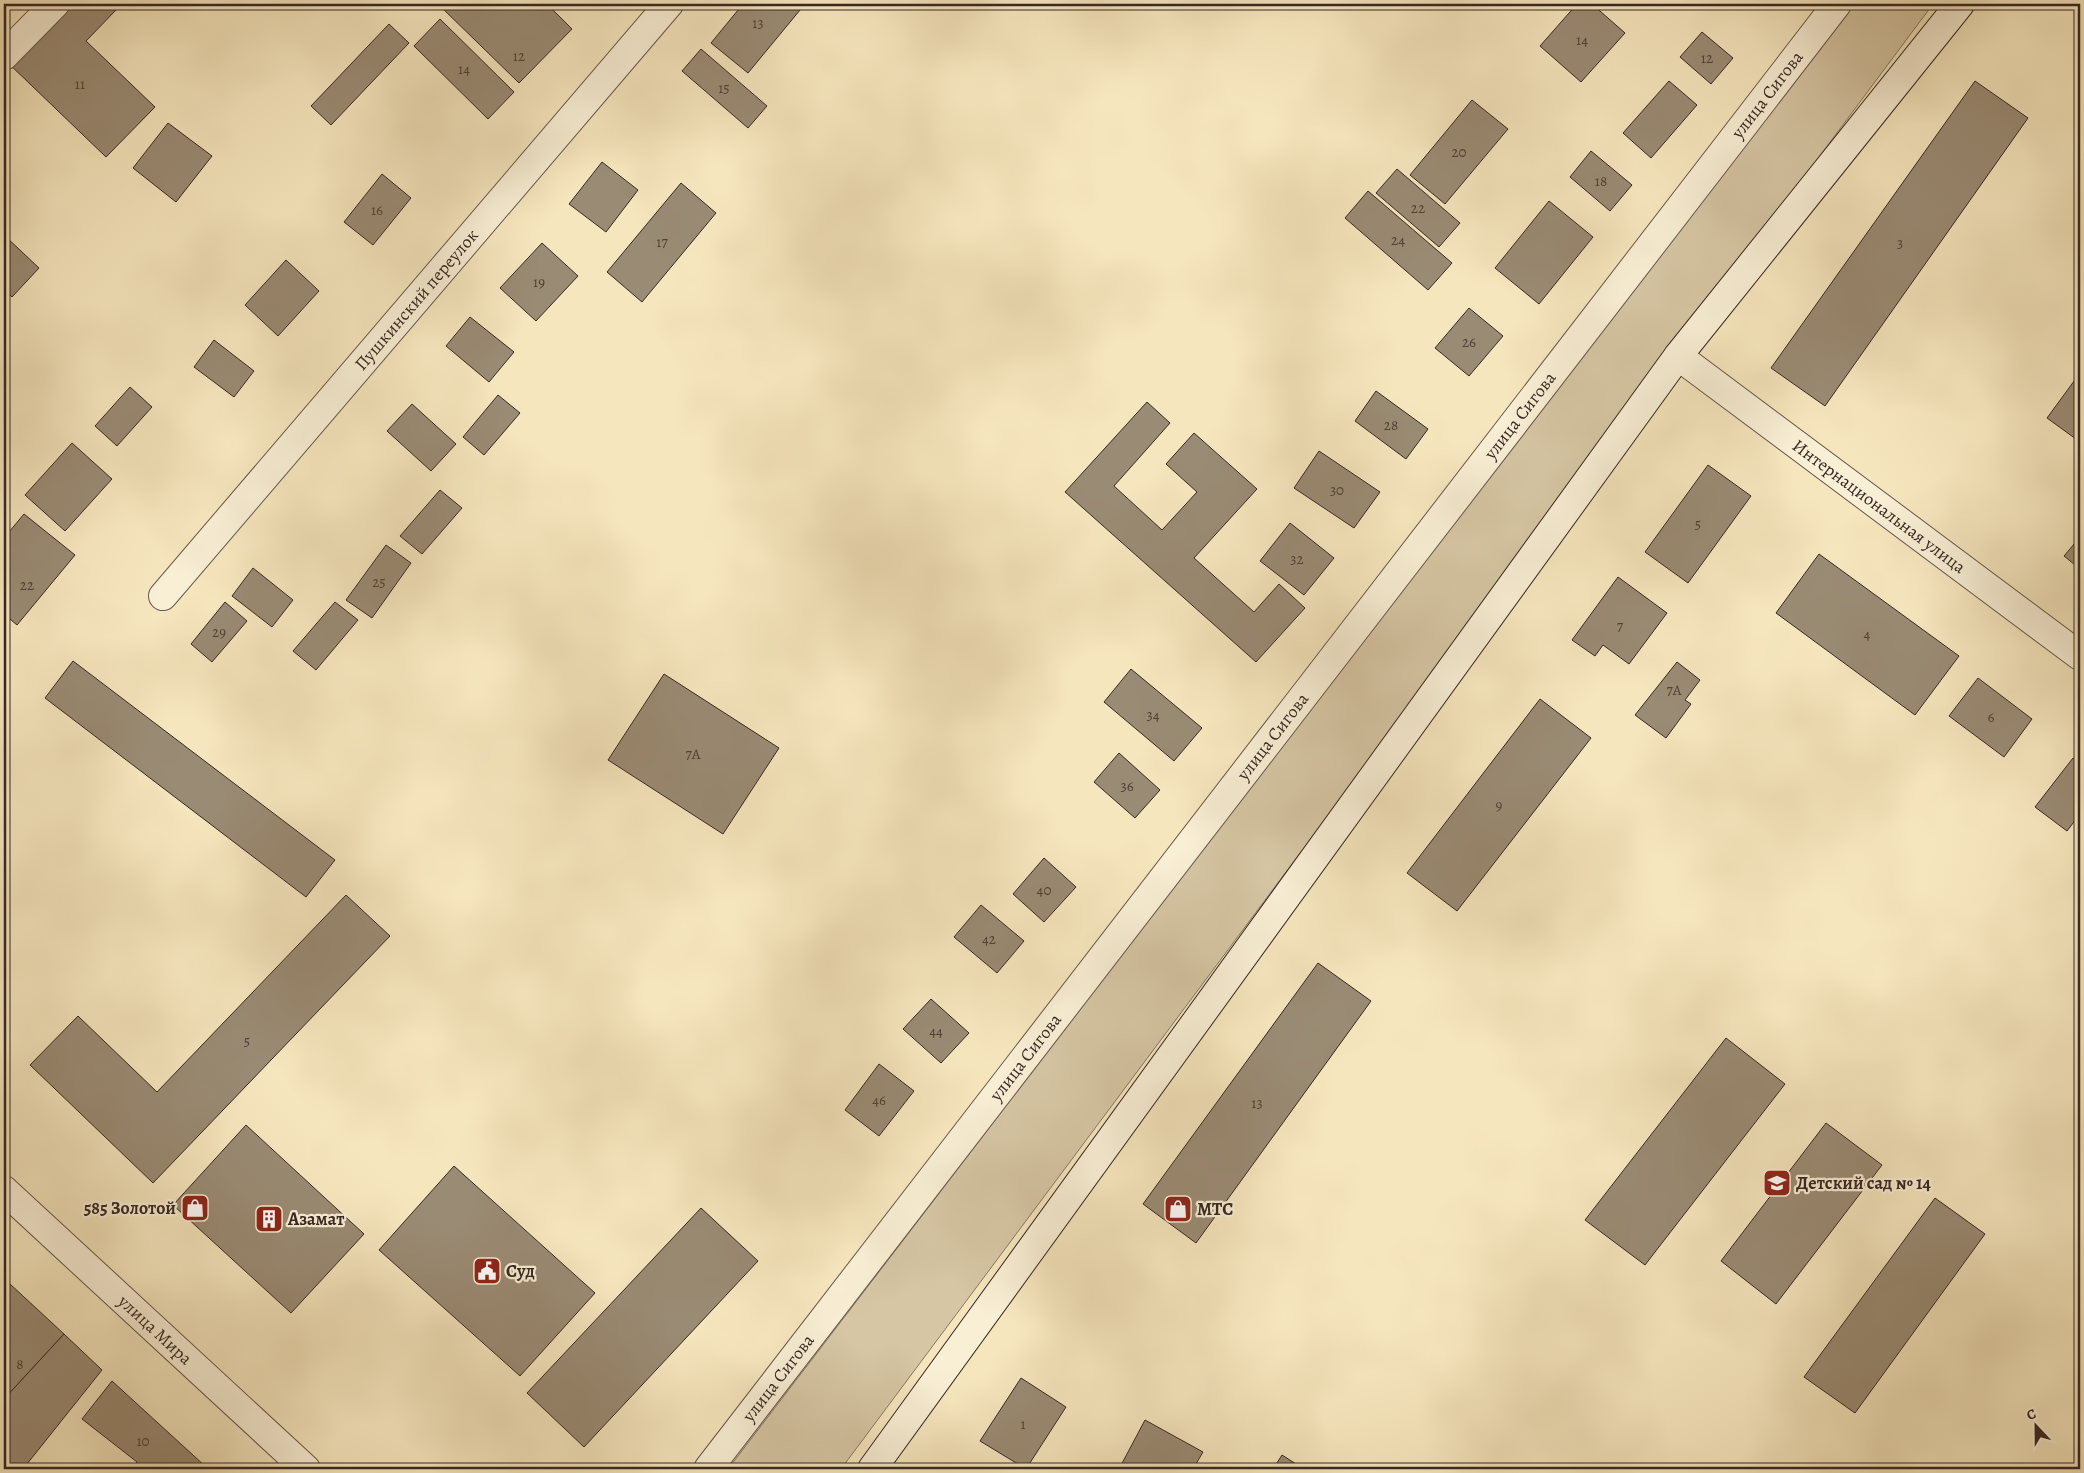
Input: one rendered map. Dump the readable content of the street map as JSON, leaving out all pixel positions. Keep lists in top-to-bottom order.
{
  "streets": {
    "street": [
      "улица Сигова",
      "Пушкинский переулок",
      "Интернациональная улица",
      "улица Мира"
    ]
  },
  "places": {
    "school or university": ["Детский сад № 14"],
    "shop": ["585 Золотой", "МТС"],
    "building": ["Азамат"],
    "public building": ["Суд"]
  },
  "house_numbers": [
    "13",
    "14",
    "12",
    "12",
    "14",
    "11",
    "15",
    "20",
    "18",
    "22",
    "16",
    "24",
    "17",
    "3",
    "19",
    "26",
    "28",
    "30",
    "5",
    "32",
    "25",
    "22",
    "7",
    "29",
    "4",
    "7А",
    "34",
    "6",
    "7А",
    "36",
    "9",
    "40",
    "42",
    "44",
    "5",
    "46",
    "13",
    "8",
    "1",
    "10"
  ],
  "north": "top"
}
